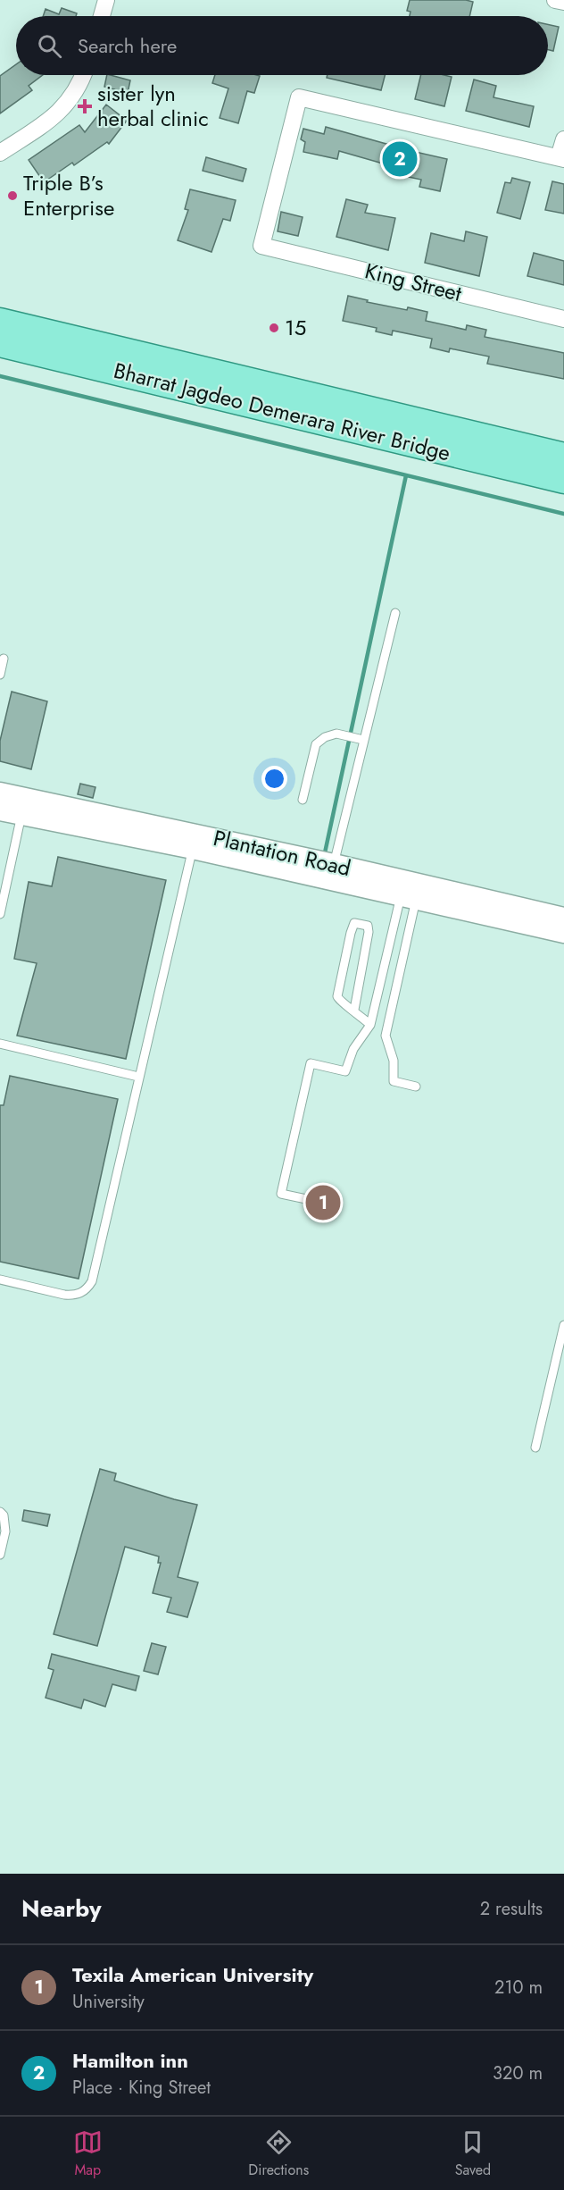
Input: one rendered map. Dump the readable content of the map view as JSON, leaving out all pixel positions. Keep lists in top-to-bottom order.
{
  "streets": {
    "main road": ["Bharrat Jagdeo Demerara River Bridge"],
    "street": ["King Street", "Plantation Road"]
  },
  "places": {
    "health": ["sister lyn herbal clinic"],
    "other": ["Triple B’s Enterprise", "15"]
  },
  "page": {
    "search": "Search here",
    "pins": ["2", "1"],
    "heading": ["Nearby", "2 results"],
    "list": [
      {
        "mark": "1",
        "name": "Texila American University",
        "note": "University",
        "value": "210 m"
      },
      {
        "mark": "2",
        "name": "Hamilton inn",
        "note": "Place · King Street",
        "value": "320 m"
      }
    ],
    "nav": ["Map", "Directions", "Saved"]
  }
}
